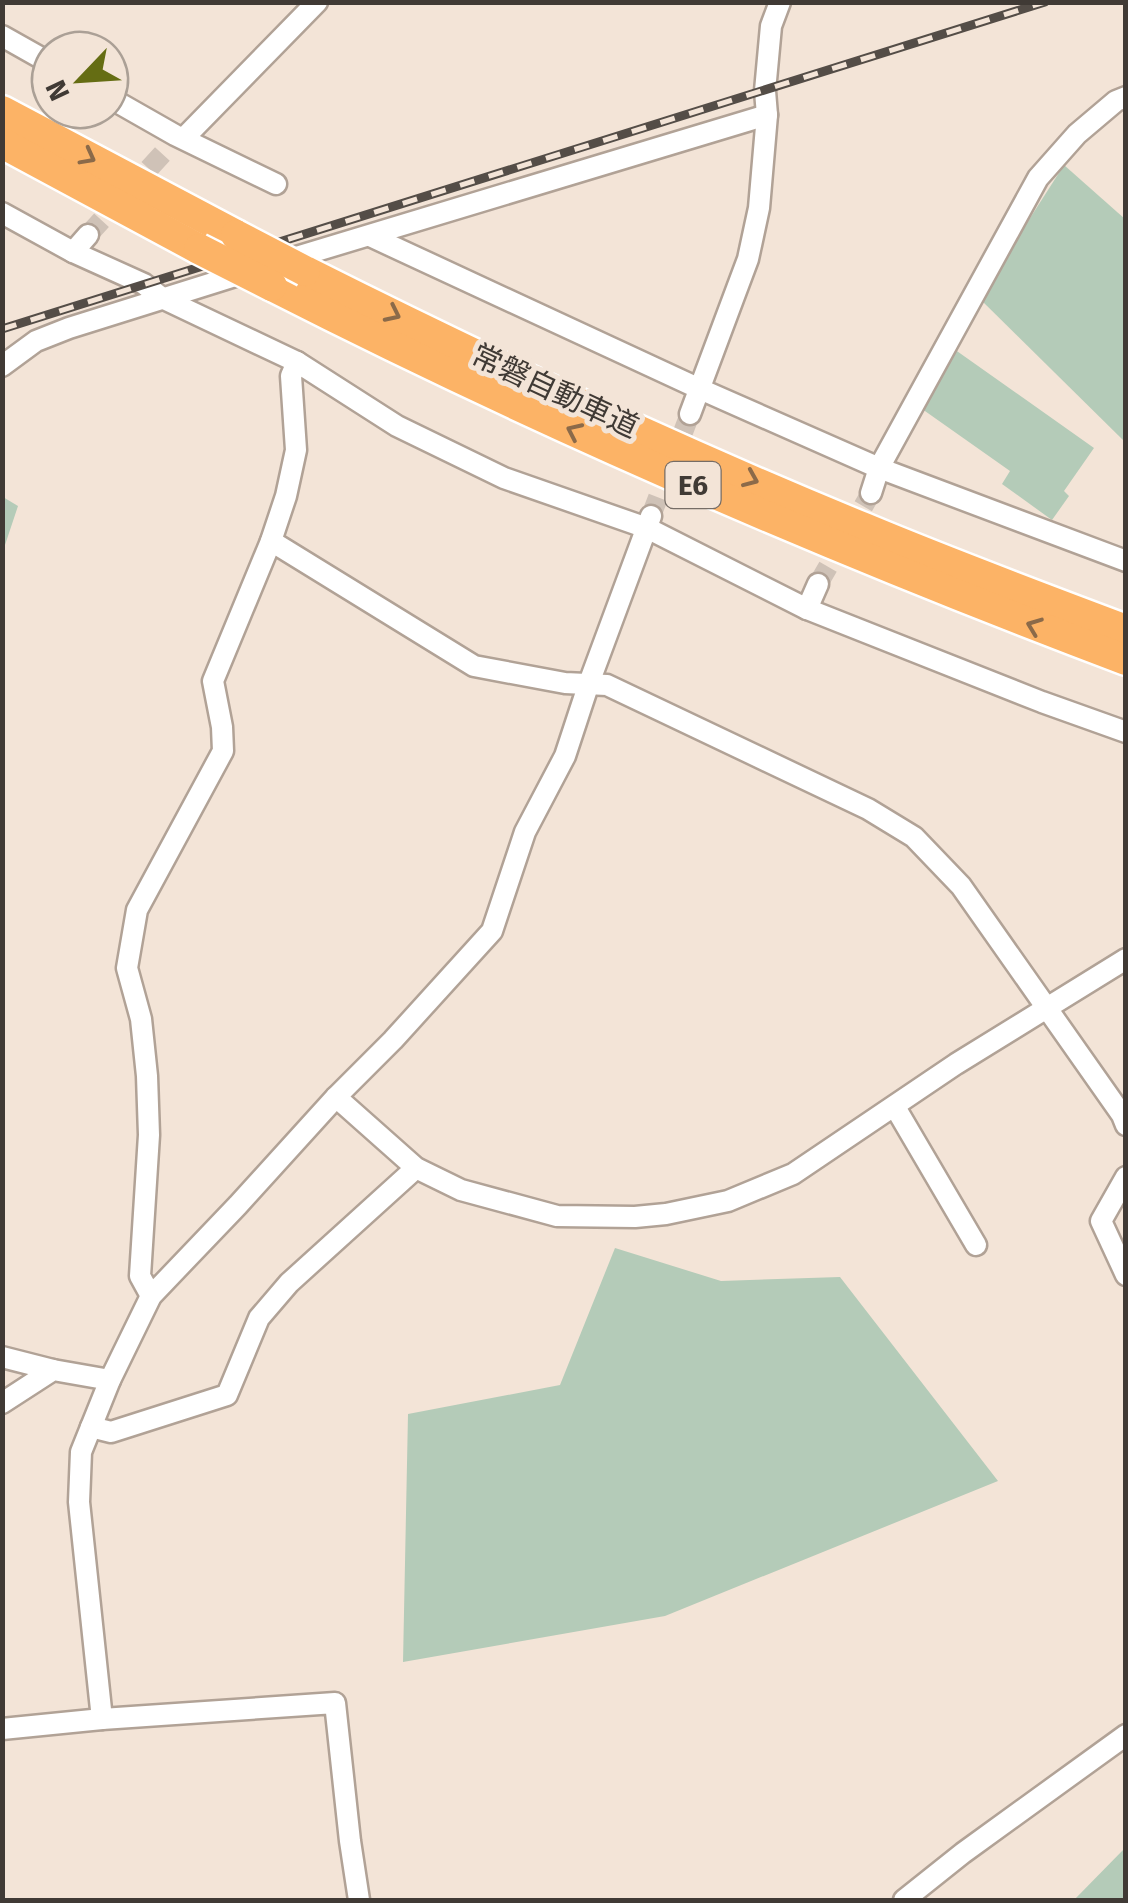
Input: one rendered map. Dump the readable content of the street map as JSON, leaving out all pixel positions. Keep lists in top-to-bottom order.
{
  "streets": {
    "highway": ["常磐自動車道", "E6"]
  },
  "north": "bottom left"
}
